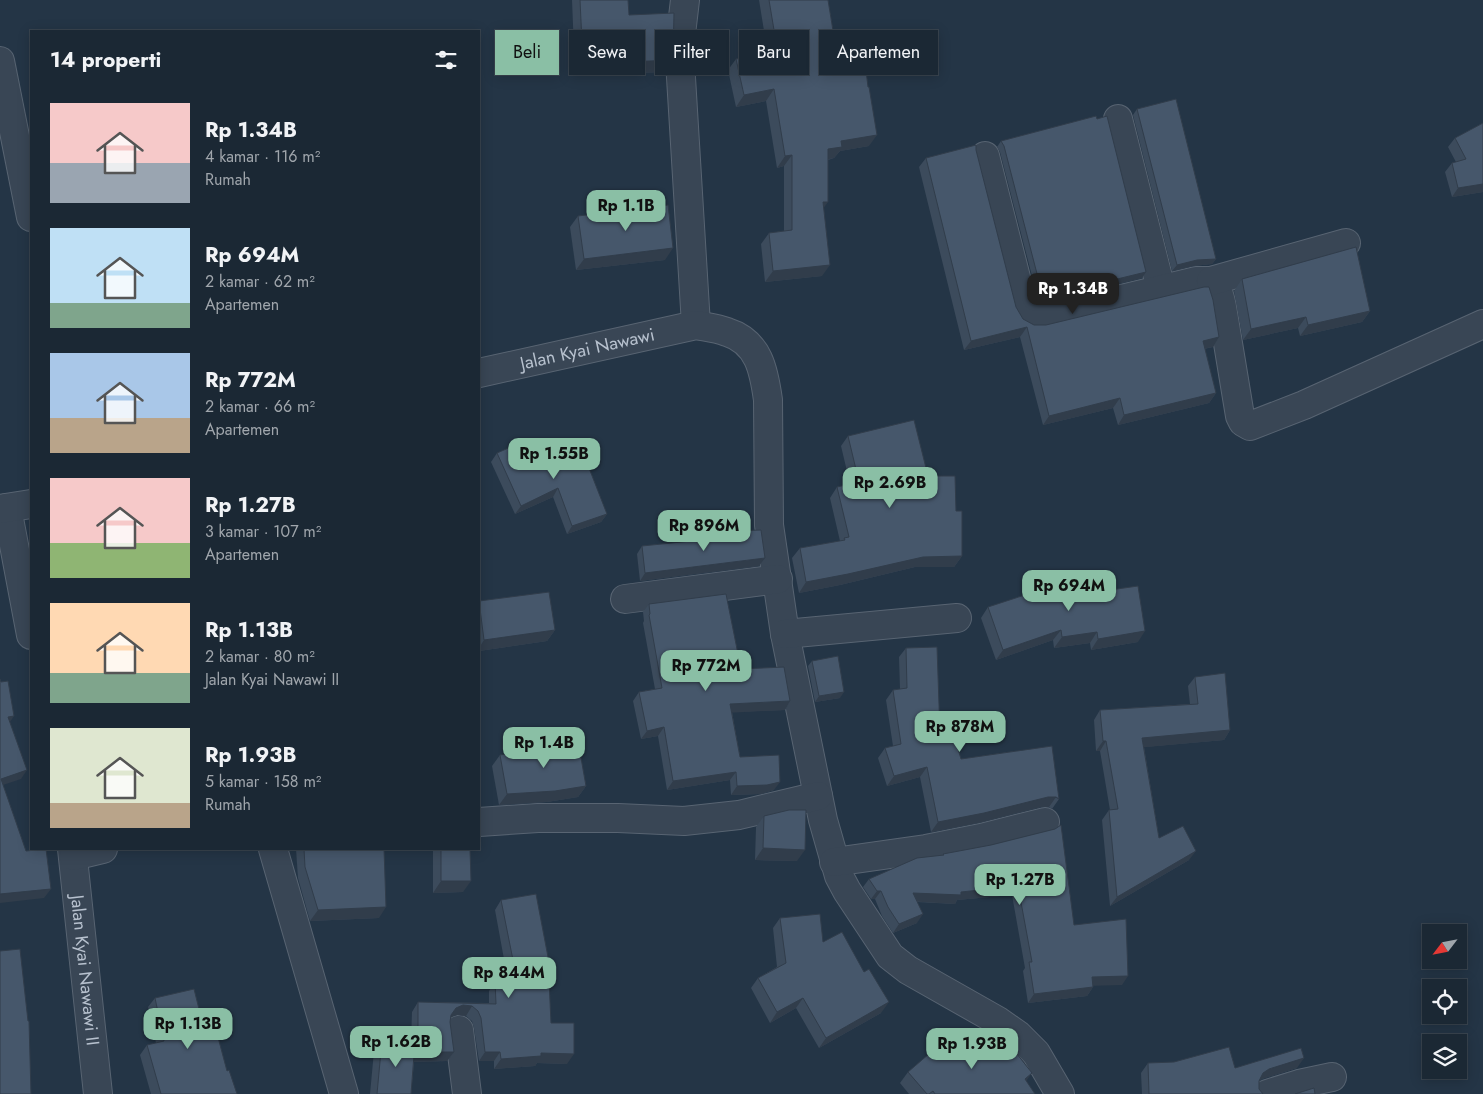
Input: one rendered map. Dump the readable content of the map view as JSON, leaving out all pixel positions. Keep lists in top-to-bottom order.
{
  "streets": {
    "street": ["Jalan Kyai Nawawi", "Jalan Kyai Nawawi II"]
  },
  "north": "bottom left",
  "page": {
    "chip": [
      "Beli",
      "Sewa",
      "Filter",
      "Baru",
      "Apartemen"
    ],
    "heading": "14 properti",
    "list": [
      {
        "name": "Rp 1.34B",
        "note": "4 kamar · 116 m² · Rumah"
      },
      {
        "name": "Rp 694M",
        "note": "2 kamar · 62 m² · Apartemen"
      },
      {
        "name": "Rp 772M",
        "note": "2 kamar · 66 m² · Apartemen"
      },
      {
        "name": "Rp 1.27B",
        "note": "3 kamar · 107 m² · Apartemen"
      },
      {
        "name": "Rp 1.13B",
        "note": "2 kamar · 80 m² · Jalan Kyai Nawawi II"
      },
      {
        "name": "Rp 1.93B",
        "note": "5 kamar · 158 m² · Rumah"
      }
    ],
    "price": [
      "Rp 1.1B",
      "Rp 1.34B",
      "Rp 1.55B",
      "Rp 2.69B",
      "Rp 896M",
      "Rp 694M",
      "Rp 772M",
      "Rp 878M",
      "Rp 1.4B",
      "Rp 1.27B",
      "Rp 844M",
      "Rp 1.13B",
      "Rp 1.62B",
      "Rp 1.93B"
    ]
  }
}
